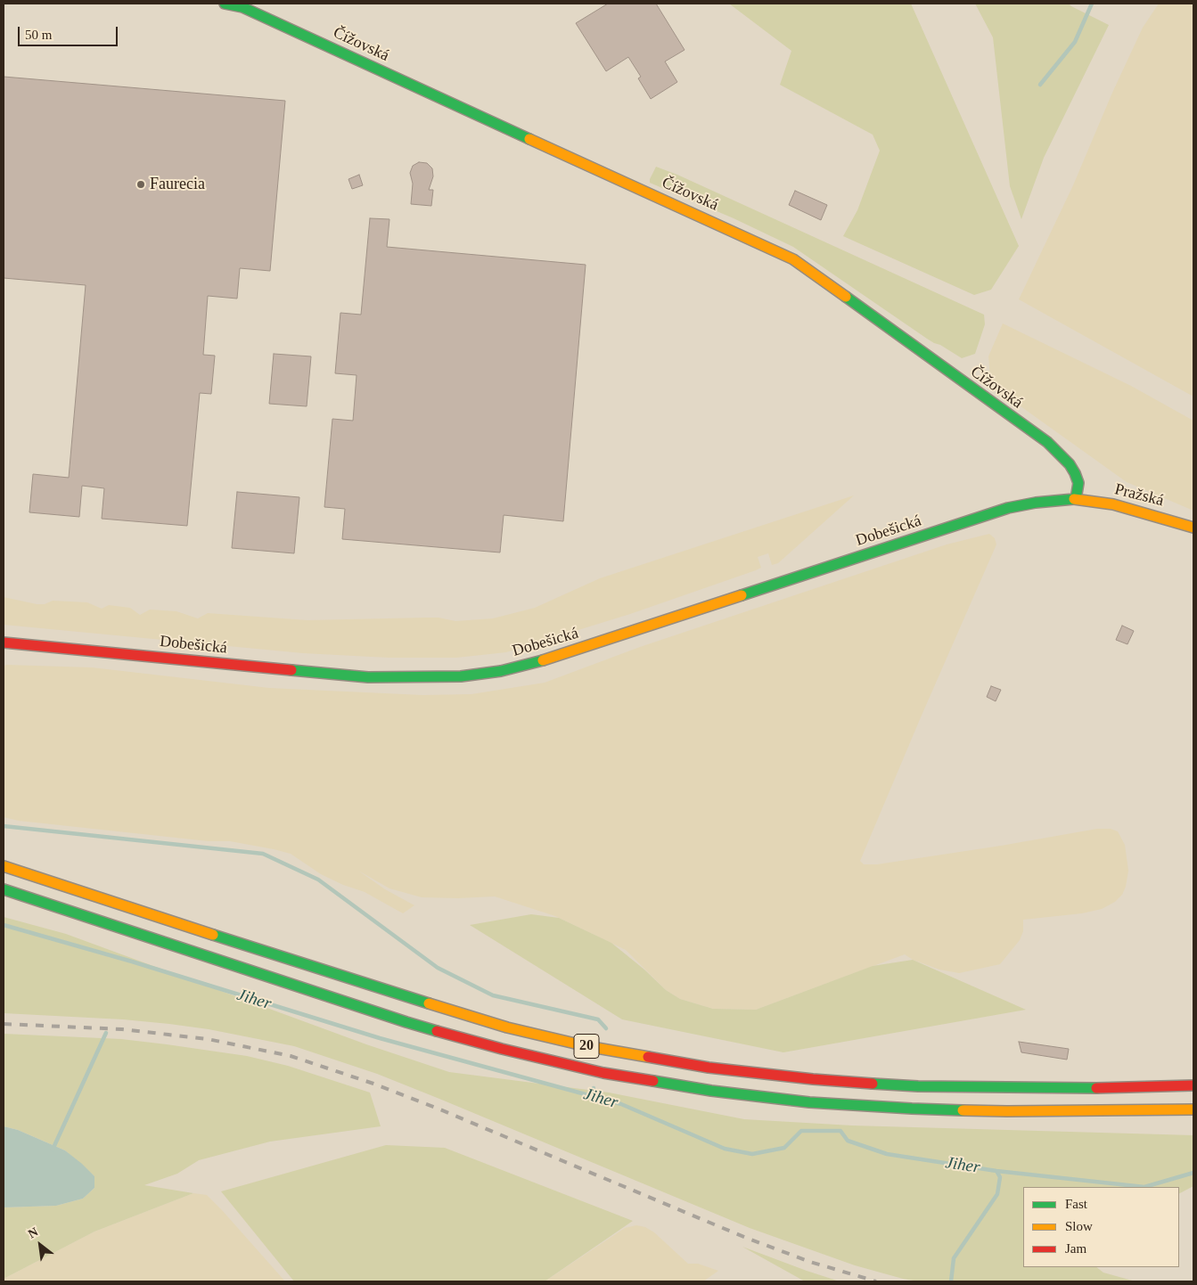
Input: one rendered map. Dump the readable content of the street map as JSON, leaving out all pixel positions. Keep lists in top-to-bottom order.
{
  "streets": {
    "main road": [
      "Čížovská",
      "Pražská",
      "Dobešická",
      "20"
    ]
  },
  "crossings": [
    ["Čížovská", "Pražská"],
    ["Čížovská", "Dobešická"],
    ["Pražská", "Dobešická"]
  ],
  "water": ["Jiher"],
  "places": ["Faurecia"],
  "legend": ["Fast", "Slow", "Jam"],
  "scale_bar": "50 m",
  "north": "top left"
}
